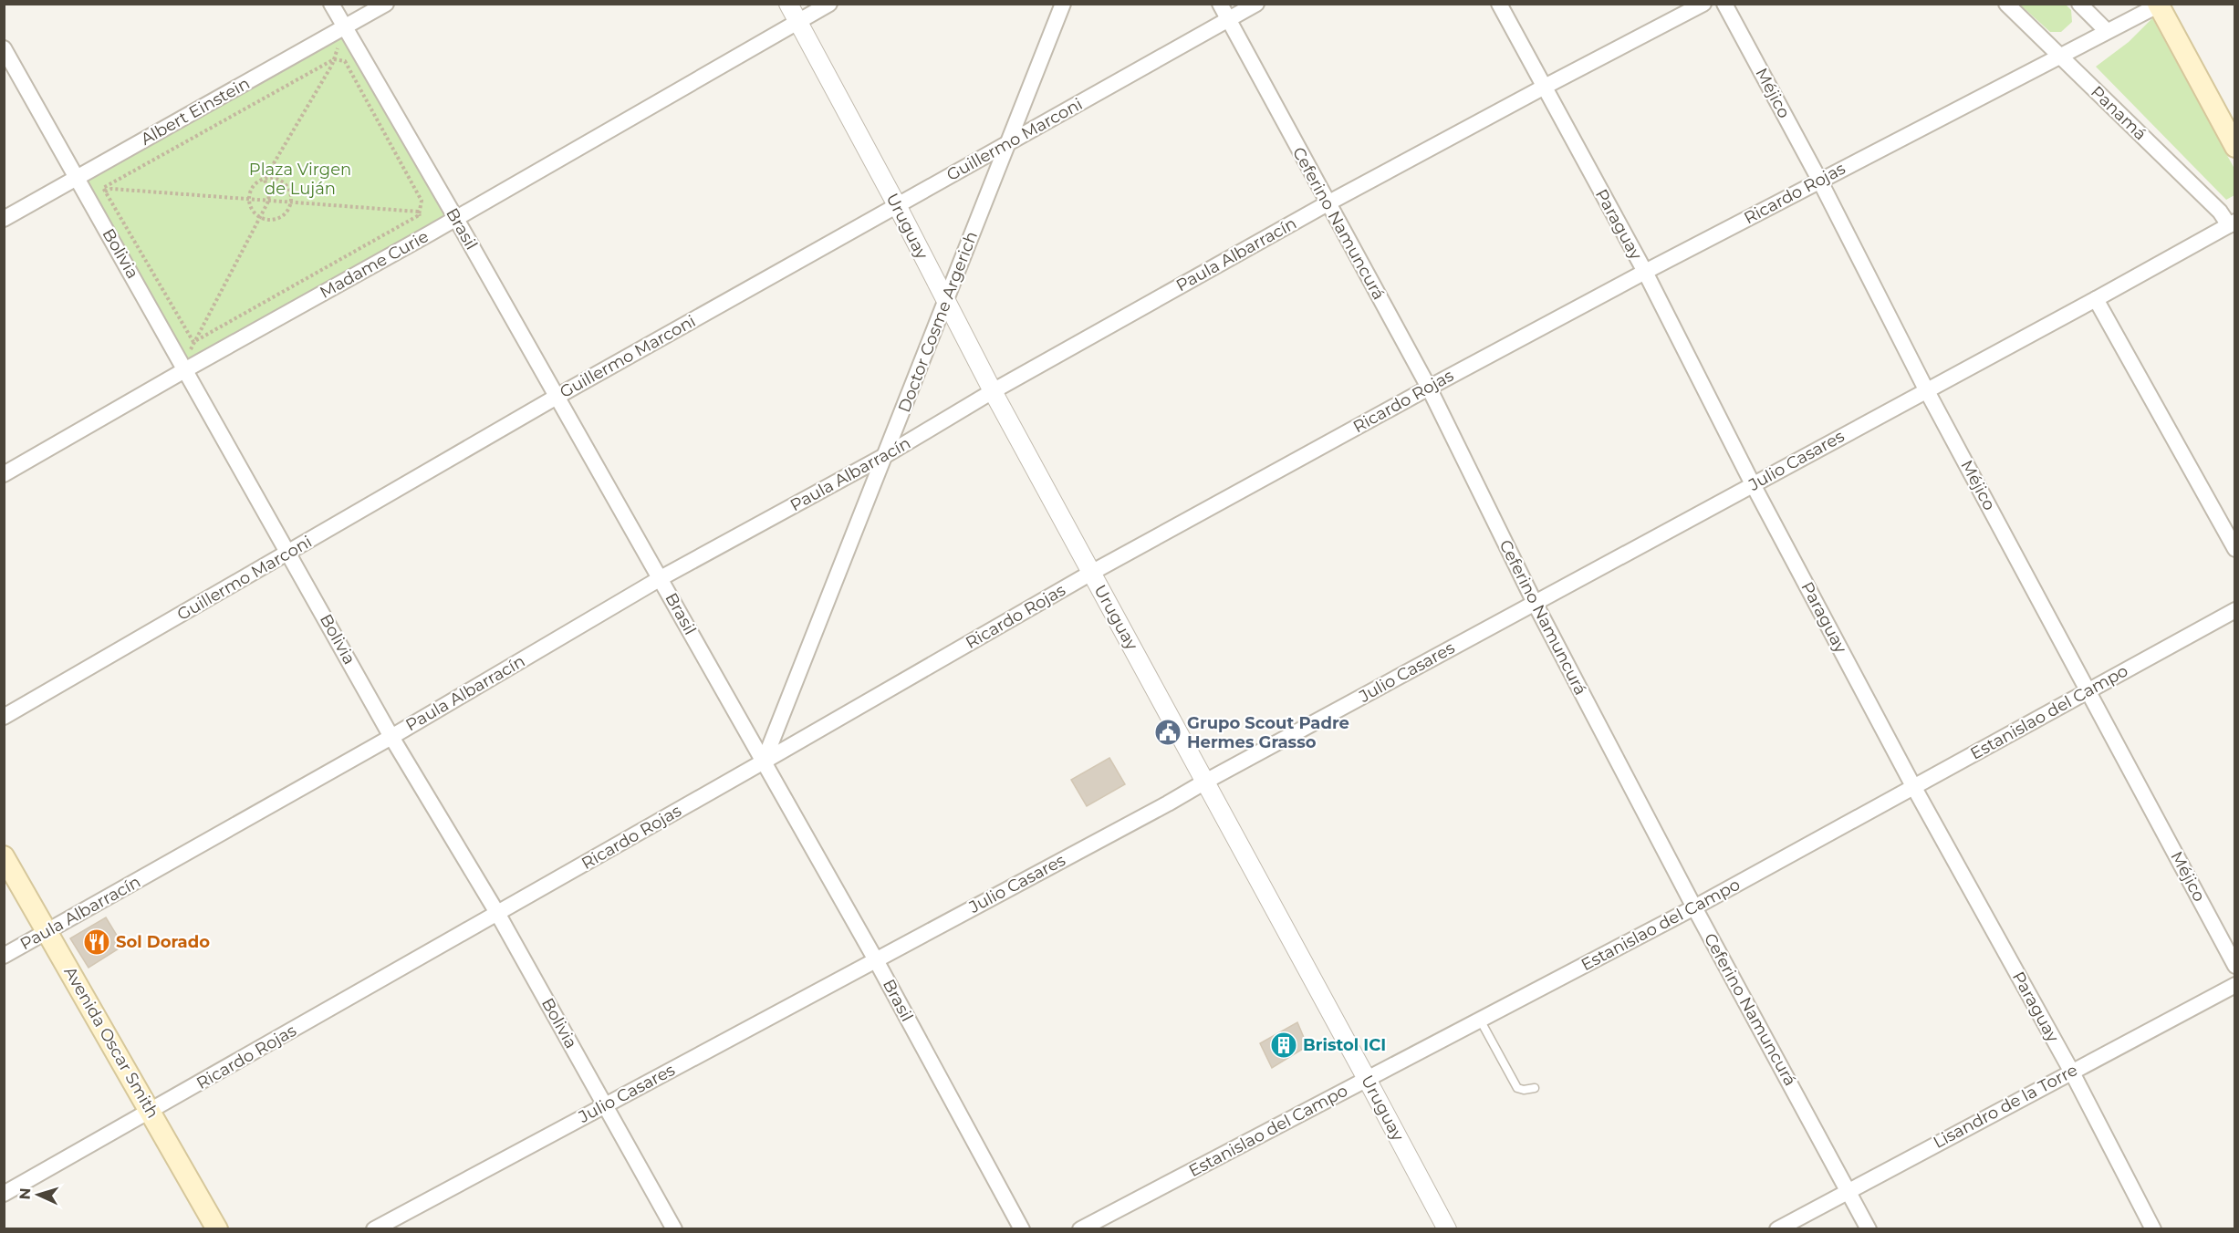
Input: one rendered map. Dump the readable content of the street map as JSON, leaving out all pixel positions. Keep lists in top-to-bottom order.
{
  "streets": {
    "main road": ["Avenida Oscar Smith"],
    "street": [
      "Méjico",
      "Albert Einstein",
      "Panamá",
      "Guillermo Marconi",
      "Ricardo Rojas",
      "Ceferino Namuncurá",
      "Paraguay",
      "Uruguay",
      "Brasil",
      "Bolivia",
      "Paula Albarracín",
      "Madame Curie",
      "Doctor Cosme Argerich",
      "Julio Casares",
      "Estanislao del Campo",
      "Lisandro de la Torre"
    ]
  },
  "crossings": [
    ["Méjico", "Ricardo Rojas"],
    ["Méjico", "Julio Casares"],
    ["Méjico", "Estanislao del Campo"],
    ["Albert Einstein", "Brasil"],
    ["Albert Einstein", "Bolivia"],
    ["Panamá", "Ricardo Rojas"],
    ["Panamá", "Julio Casares"],
    ["Guillermo Marconi", "Ceferino Namuncurá"],
    ["Guillermo Marconi", "Uruguay"],
    ["Guillermo Marconi", "Brasil"],
    ["Guillermo Marconi", "Bolivia"],
    ["Guillermo Marconi", "Doctor Cosme Argerich"],
    ["Ricardo Rojas", "Ceferino Namuncurá"],
    ["Ricardo Rojas", "Paraguay"],
    ["Ricardo Rojas", "Uruguay"],
    ["Ricardo Rojas", "Brasil"],
    ["Ricardo Rojas", "Bolivia"],
    ["Ricardo Rojas", "Doctor Cosme Argerich"],
    ["Ricardo Rojas", "Avenida Oscar Smith"],
    ["Ceferino Namuncurá", "Paula Albarracín"],
    ["Ceferino Namuncurá", "Julio Casares"],
    ["Ceferino Namuncurá", "Estanislao del Campo"],
    ["Ceferino Namuncurá", "Lisandro de la Torre"],
    ["Paraguay", "Paula Albarracín"],
    ["Paraguay", "Julio Casares"],
    ["Paraguay", "Estanislao del Campo"],
    ["Paraguay", "Lisandro de la Torre"],
    ["Uruguay", "Paula Albarracín"],
    ["Uruguay", "Madame Curie"],
    ["Uruguay", "Doctor Cosme Argerich"],
    ["Uruguay", "Julio Casares"],
    ["Uruguay", "Estanislao del Campo"],
    ["Brasil", "Paula Albarracín"],
    ["Brasil", "Madame Curie"],
    ["Brasil", "Doctor Cosme Argerich"],
    ["Brasil", "Julio Casares"],
    ["Bolivia", "Paula Albarracín"],
    ["Bolivia", "Madame Curie"],
    ["Bolivia", "Julio Casares"],
    ["Paula Albarracín", "Doctor Cosme Argerich"],
    ["Paula Albarracín", "Avenida Oscar Smith"]
  ],
  "parks": ["Plaza Virgen de Luján"],
  "places": {
    "public building": ["Grupo Scout Padre Hermes Grasso"],
    "restaurant": ["Sol Dorado"],
    "building": ["Bristol ICI"]
  },
  "north": "left"
}
